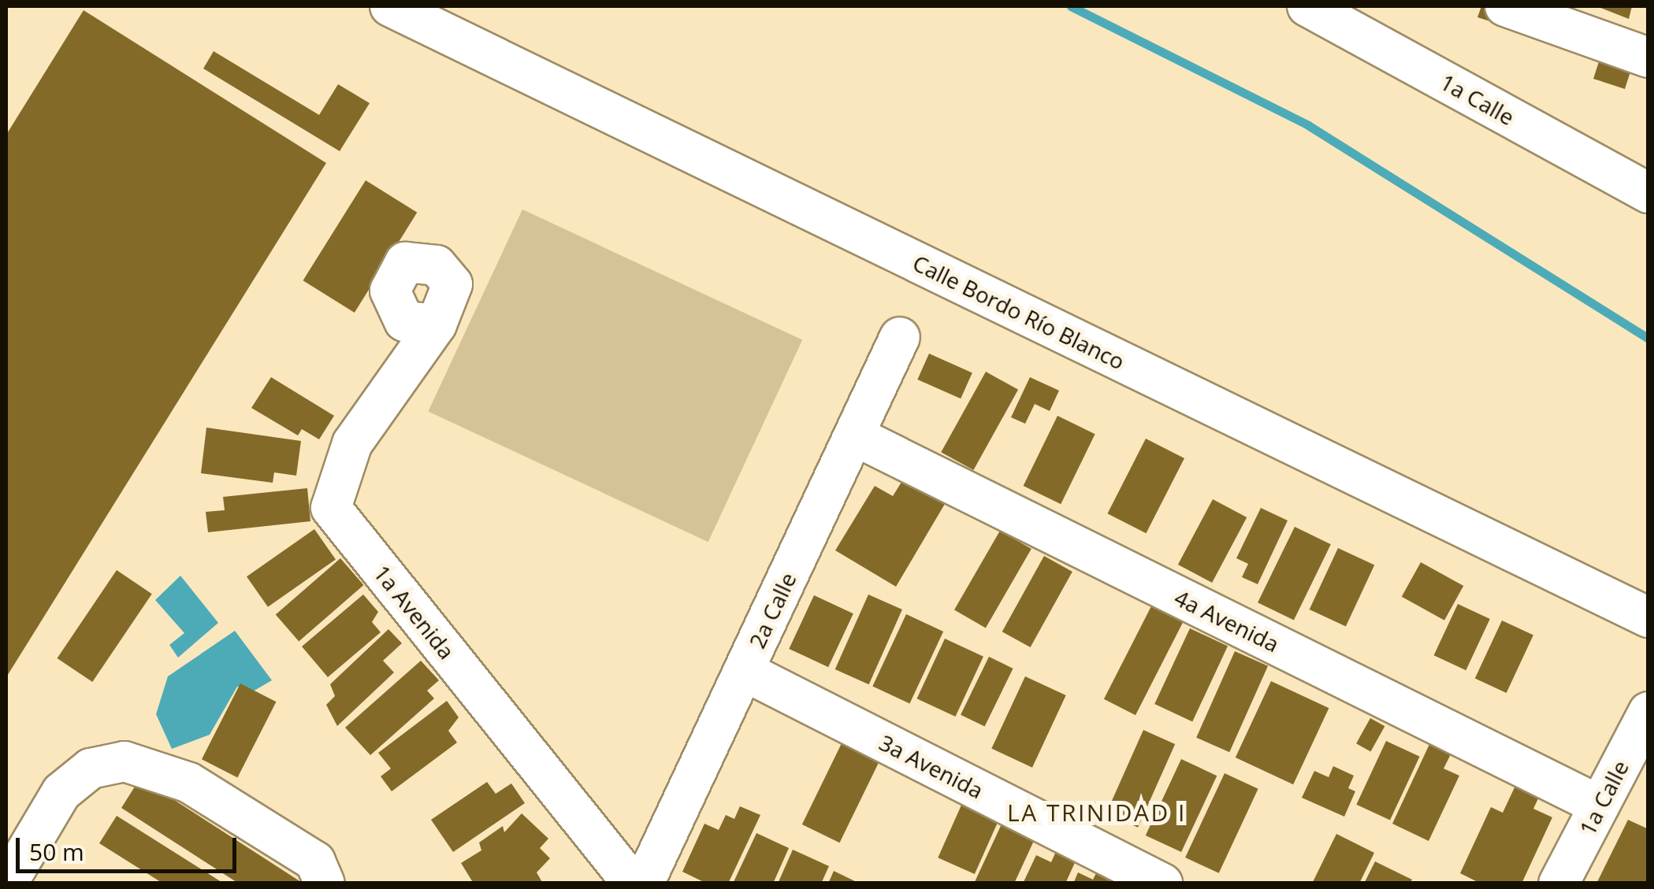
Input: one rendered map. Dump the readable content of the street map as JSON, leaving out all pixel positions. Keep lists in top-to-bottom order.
{
  "streets": {
    "street": [
      "1a Calle",
      "Calle Bordo Río Blanco",
      "2a Calle",
      "1a Avenida",
      "4a Avenida",
      "3a Avenida"
    ]
  },
  "crossings": [
    ["1a Calle", "4a Avenida"],
    ["2a Calle", "4a Avenida"],
    ["2a Calle", "3a Avenida"]
  ],
  "districts": ["LA TRINIDAD I"],
  "scale_bar": "50 m"
}
